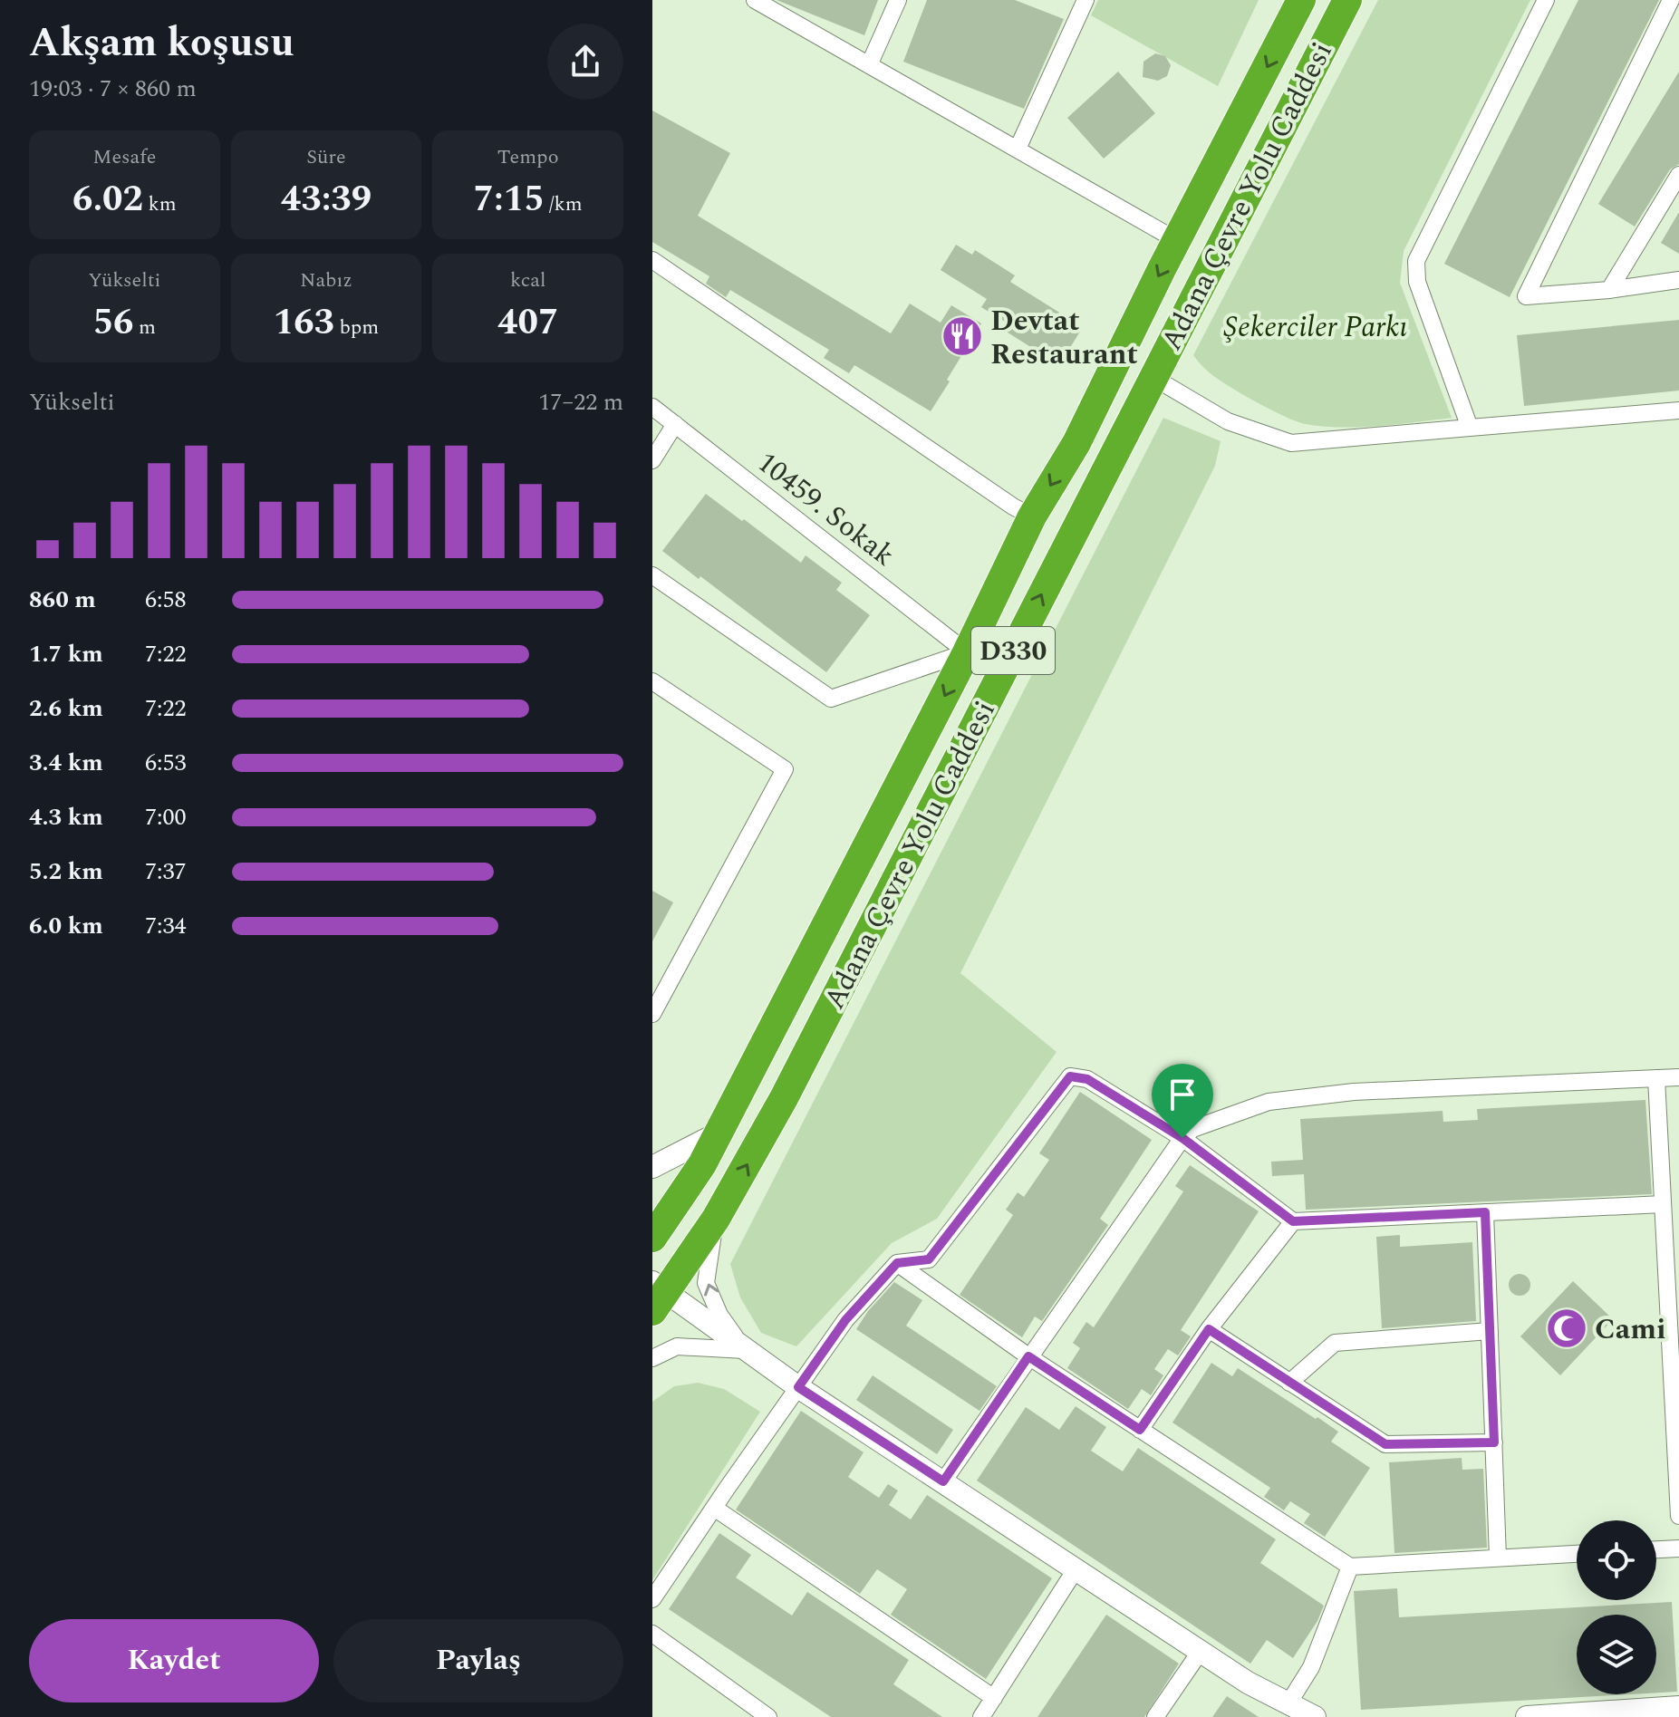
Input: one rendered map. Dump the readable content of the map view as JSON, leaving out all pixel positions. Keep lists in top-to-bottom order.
{
  "streets": {
    "highway": ["Adana Çevre Yolu Caddesi", "D330"],
    "street": ["10459. Sokak"]
  },
  "crossings": [
    ["Adana Çevre Yolu Caddesi", "10459. Sokak"]
  ],
  "parks": ["Şekerciler Parkı"],
  "places": {
    "restaurant": ["Devtat Restaurant"],
    "mosque": ["Cami"]
  },
  "page": {
    "heading": ["Akşam koşusu", "19:03 · 7 × 860 m"],
    "stats": [
      ["Mesafe", "6.02 km"],
      ["Süre", "43:39"],
      ["Tempo", "7:15 /km"],
      ["Yükselti", "56 m"],
      ["Nabız", "163 bpm"],
      ["kcal", "407"]
    ],
    "chart": ["Yükselti", "17–22 m"],
    "list": [
      {
        "name": "860 m",
        "note": "6:58"
      },
      {
        "name": "1.7 km",
        "note": "7:22"
      },
      {
        "name": "2.6 km",
        "note": "7:22"
      },
      {
        "name": "3.4 km",
        "note": "6:53"
      },
      {
        "name": "4.3 km",
        "note": "7:00"
      },
      {
        "name": "5.2 km",
        "note": "7:37"
      },
      {
        "name": "6.0 km",
        "note": "7:34"
      }
    ],
    "buttons": ["Kaydet", "Paylaş"]
  }
}
